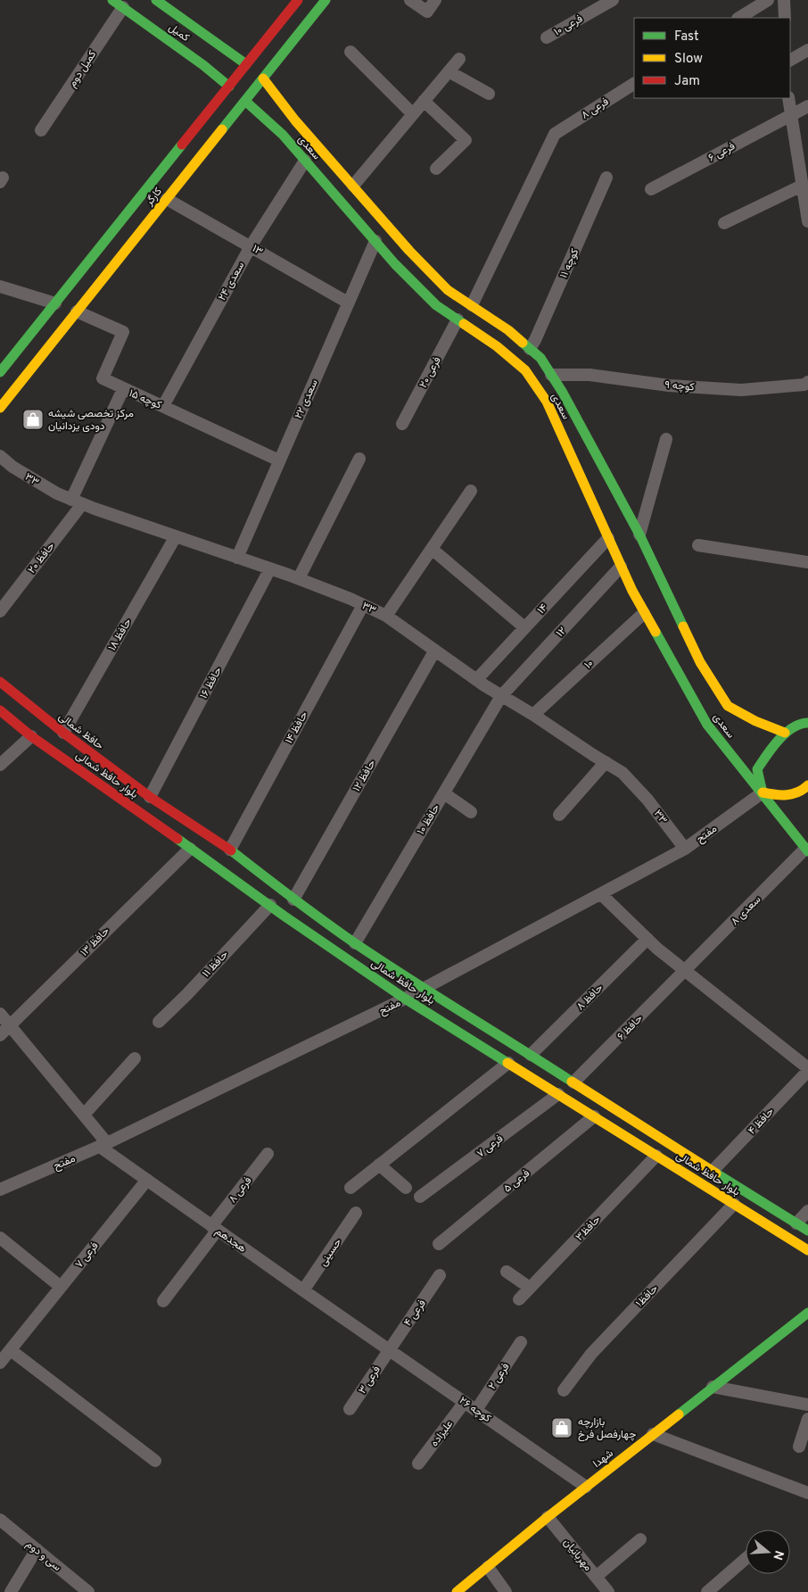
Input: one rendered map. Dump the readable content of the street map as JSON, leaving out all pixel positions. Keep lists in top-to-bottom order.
{
  "streets": {
    "street": [
      "فرعی ۱۰",
      "کمیل",
      "کمیل دوم",
      "فرعی ۸",
      "سعدی",
      "فرعی ۶",
      "کارگر",
      "۱۳",
      "کوچه ۱۱",
      "سعدی ۲۴",
      "فرعی ۲۰",
      "کوچه ۹",
      "کوچه ۱۵",
      "سعدی ۲۲",
      "۳۳",
      "حافظ ۲۰",
      "۱۴",
      "۱۲",
      "حافظ ۱۸",
      "۱۰",
      "حافظ ۱۶",
      "حافظ ۱۴",
      "حافظ شمالی",
      "بلوار حافظ شمالی",
      "حافظ ۱۲",
      "حافظ ۱۰",
      "مفتح",
      "سعدی ۸",
      "حافظ ۱۳",
      "حافظ ۱۱",
      "حافظ ۸",
      "حافظ ۶",
      "حافظ ۴",
      "فرعی ۷",
      "فرعی ۵",
      "حافظ۳",
      "هجدهم",
      "حسینی",
      "حافظ۱",
      "فرعی ۴",
      "فرعی ۲",
      "فرعی ۳",
      "کوچه ۲۶",
      "علیزاده",
      "شهدا",
      "مهربانیان",
      "سی و دوم"
    ]
  },
  "crossings": [
    ["کمیل", "کمیل دوم"],
    ["کمیل", "سعدی"],
    ["کمیل", "کارگر"],
    ["فرعی ۸", "سعدی"],
    ["فرعی ۸", "هجدهم"],
    ["سعدی", "کارگر"],
    ["سعدی", "کوچه ۱۱"],
    ["سعدی", "سعدی ۲۴"],
    ["سعدی", "فرعی ۲۰"],
    ["سعدی", "کوچه ۹"],
    ["سعدی", "سعدی ۲۲"],
    ["سعدی", "۱۴"],
    ["سعدی", "۱۲"],
    ["سعدی", "۱۰"],
    ["سعدی", "مفتح"],
    ["سعدی", "سعدی ۸"],
    ["کارگر", "۱۳"],
    ["کارگر", "کوچه ۱۵"],
    ["۱۳", "سعدی ۲۴"],
    ["۱۳", "سعدی ۲۲"],
    ["سعدی ۲۴", "کوچه ۱۵"],
    ["کوچه ۱۵", "سعدی ۲۲"],
    ["کوچه ۱۵", "حافظ ۲۰"],
    ["سعدی ۲۲", "۳۳"],
    ["۳۳", "حافظ ۲۰"],
    ["۳۳", "۱۴"],
    ["۳۳", "۱۲"],
    ["۳۳", "حافظ ۱۸"],
    ["۳۳", "۱۰"],
    ["۳۳", "حافظ ۱۶"],
    ["۳۳", "حافظ ۱۴"],
    ["۳۳", "حافظ ۱۲"],
    ["۳۳", "حافظ ۱۰"],
    ["۳۳", "مفتح"],
    ["۱۲", "حافظ ۱۰"],
    ["حافظ ۱۸", "حافظ شمالی"],
    ["حافظ ۱۶", "حافظ شمالی"],
    ["حافظ ۱۶", "بلوار حافظ شمالی"],
    ["حافظ ۱۴", "بلوار حافظ شمالی"],
    ["حافظ شمالی", "بلوار حافظ شمالی"],
    ["بلوار حافظ شمالی", "حافظ ۱۲"],
    ["بلوار حافظ شمالی", "حافظ ۱۰"],
    ["بلوار حافظ شمالی", "مفتح"],
    ["بلوار حافظ شمالی", "حافظ ۱۳"],
    ["بلوار حافظ شمالی", "حافظ ۱۱"],
    ["بلوار حافظ شمالی", "حافظ ۸"],
    ["بلوار حافظ شمالی", "حافظ ۶"],
    ["بلوار حافظ شمالی", "حافظ ۴"],
    ["بلوار حافظ شمالی", "فرعی ۷"],
    ["بلوار حافظ شمالی", "فرعی ۵"],
    ["بلوار حافظ شمالی", "حافظ۳"],
    ["بلوار حافظ شمالی", "حافظ۱"],
    ["مفتح", "هجدهم"],
    ["سعدی ۸", "حافظ ۶"],
    ["حافظ ۱۳", "هجدهم"],
    ["فرعی ۷", "هجدهم"],
    ["هجدهم", "حسینی"],
    ["هجدهم", "کوچه ۲۶"],
    ["فرعی ۴", "فرعی ۳"],
    ["فرعی ۴", "کوچه ۲۶"],
    ["فرعی ۲", "کوچه ۲۶"],
    ["فرعی ۳", "کوچه ۲۶"],
    ["کوچه ۲۶", "علیزاده"],
    ["کوچه ۲۶", "شهدا"],
    ["شهدا", "مهربانیان"]
  ],
  "places": {
    "shop": ["مرکز تخصصی شیشه دودی یزدانیان", "بازارچه چهارفصل فرخ"]
  },
  "legend": ["Fast", "Slow", "Jam"],
  "north": "right"
}
